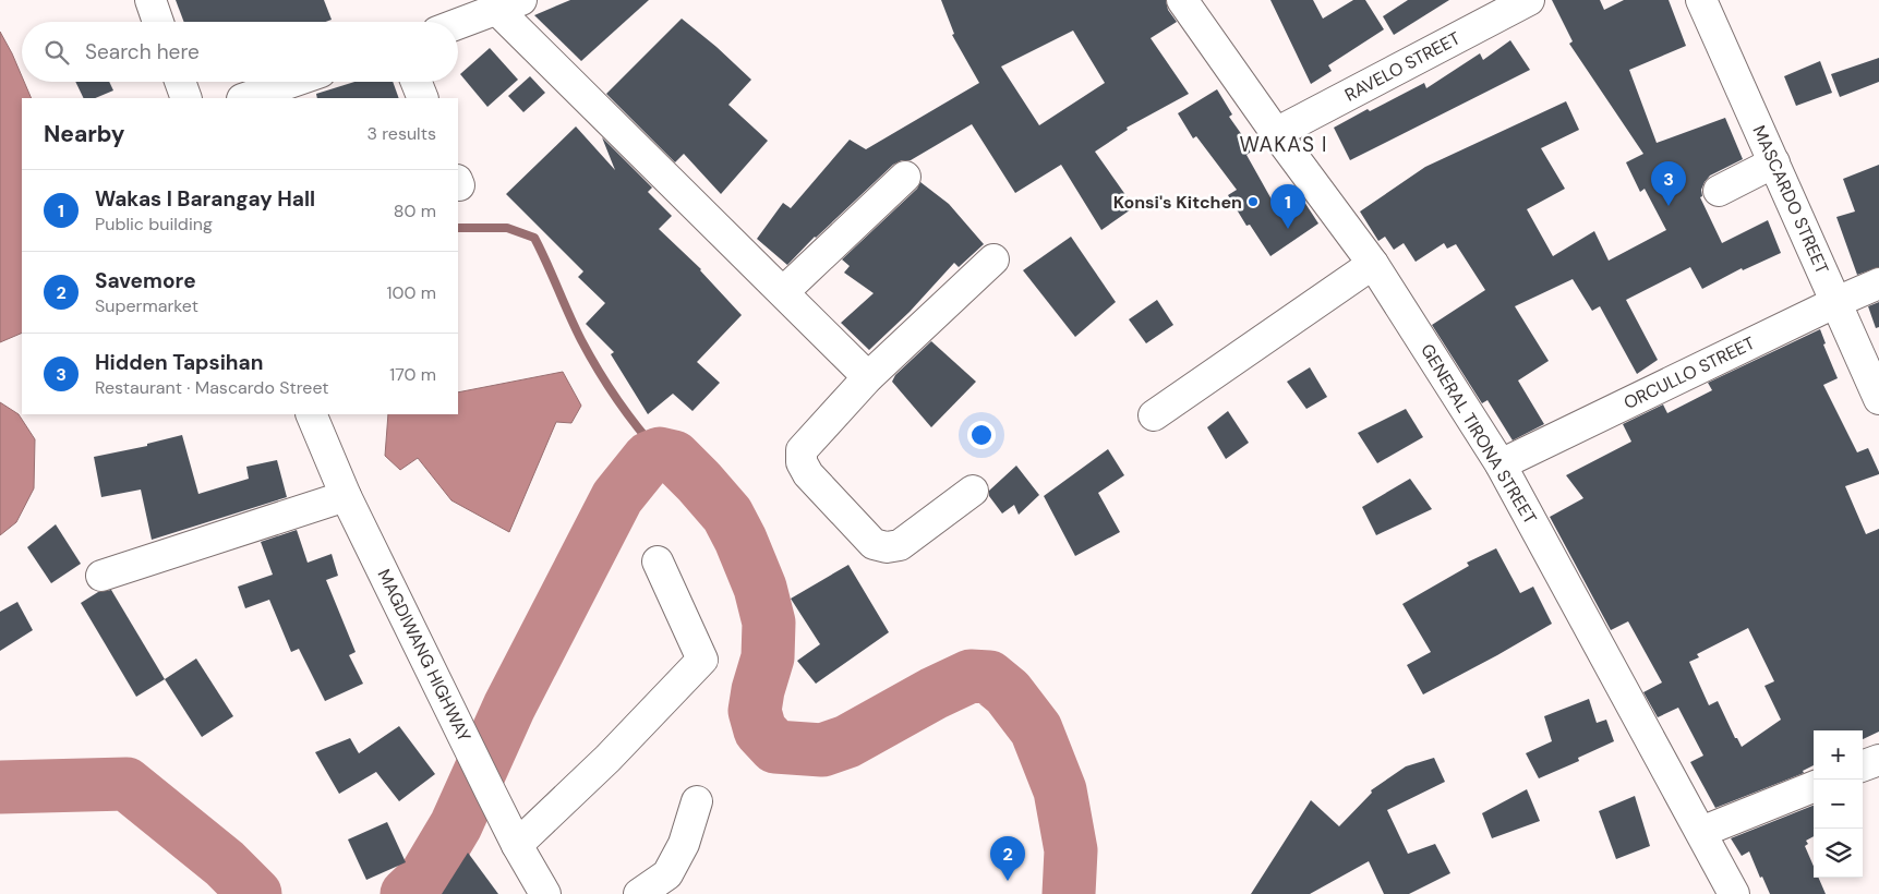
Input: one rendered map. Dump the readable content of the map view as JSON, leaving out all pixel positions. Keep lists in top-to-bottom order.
{
  "streets": {
    "street": [
      "RAVELO STREET",
      "MASCARDO STREET",
      "ORCULLO STREET",
      "GENERAL TIRONA STREET",
      "MAGDIWANG HIGHWAY"
    ]
  },
  "crossings": [
    ["RAVELO STREET", "GENERAL TIRONA STREET"],
    ["MASCARDO STREET", "ORCULLO STREET"],
    ["ORCULLO STREET", "GENERAL TIRONA STREET"]
  ],
  "districts": ["WAKAS I"],
  "places": ["Konsi's Kitchen"],
  "page": {
    "search": "Search here",
    "heading": ["Nearby", "3 results"],
    "pins": ["3", "1", "2"],
    "list": [
      {
        "mark": "1",
        "name": "Wakas I Barangay Hall",
        "note": "Public building",
        "value": "80 m"
      },
      {
        "mark": "2",
        "name": "Savemore",
        "note": "Supermarket",
        "value": "100 m"
      },
      {
        "mark": "3",
        "name": "Hidden Tapsihan",
        "note": "Restaurant · Mascardo Street",
        "value": "170 m"
      }
    ],
    "map_buttons": ["+", "−"]
  }
}
